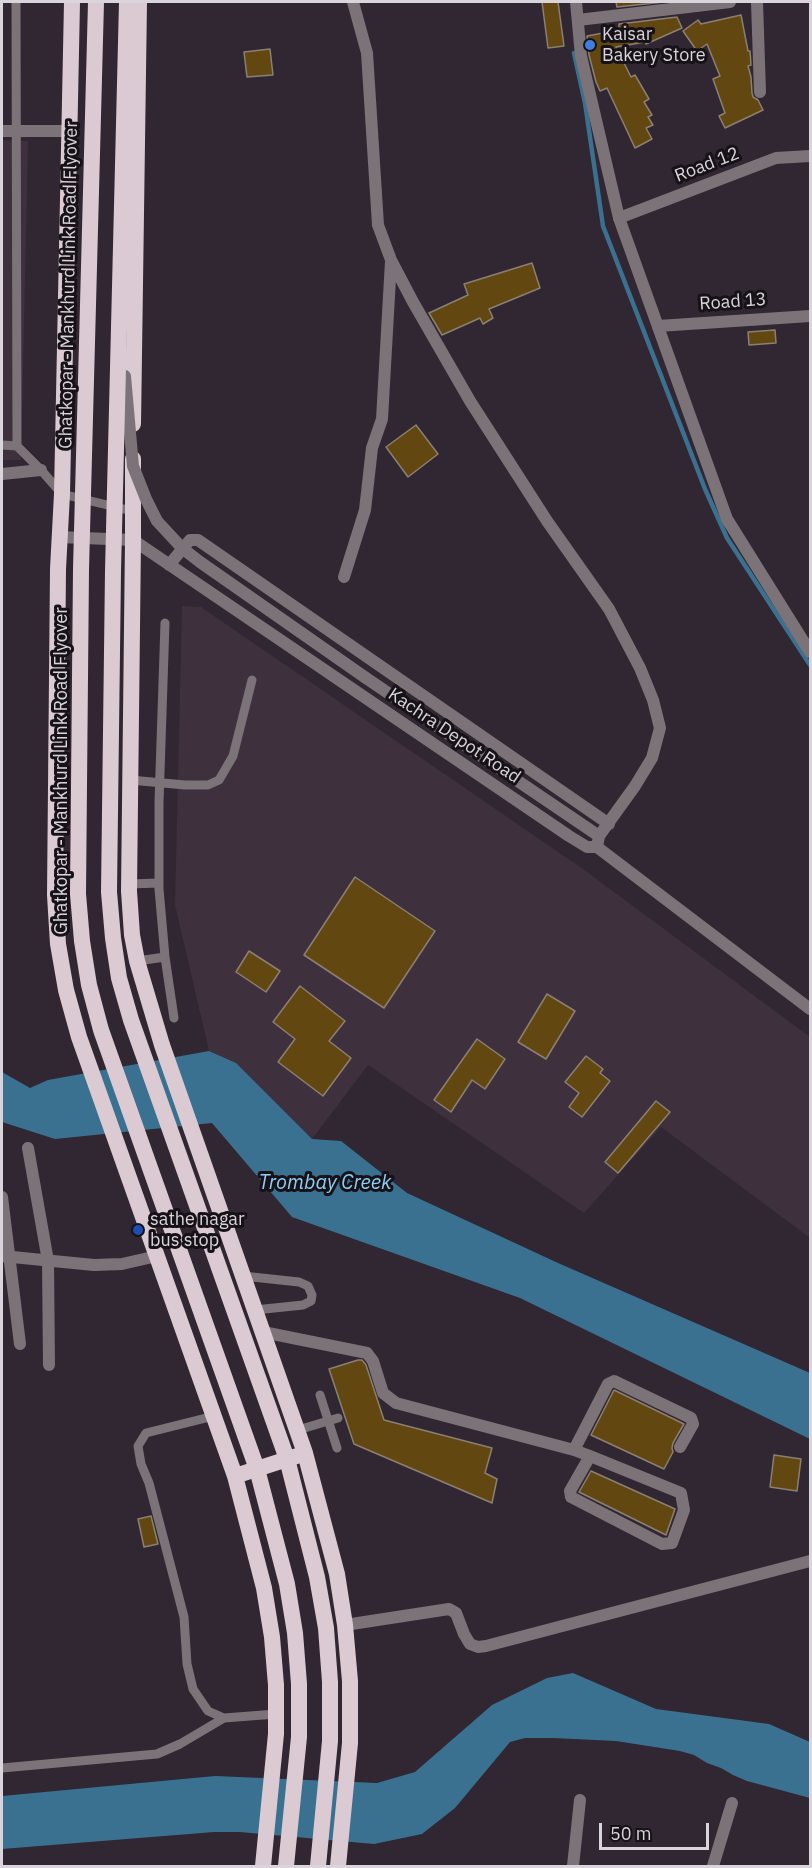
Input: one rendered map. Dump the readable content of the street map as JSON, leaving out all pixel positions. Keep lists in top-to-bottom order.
{
  "streets": {
    "highway": ["Ghatkopar - Mankhurd Link Road Flyover"],
    "street": ["Road 12", "Road 13", "Kachra Depot Road"]
  },
  "water": ["Trombay Creek"],
  "places": ["Kaisar Bakery Store", "sathe nagar bus stop"],
  "scale_bar": "50 m"
}
